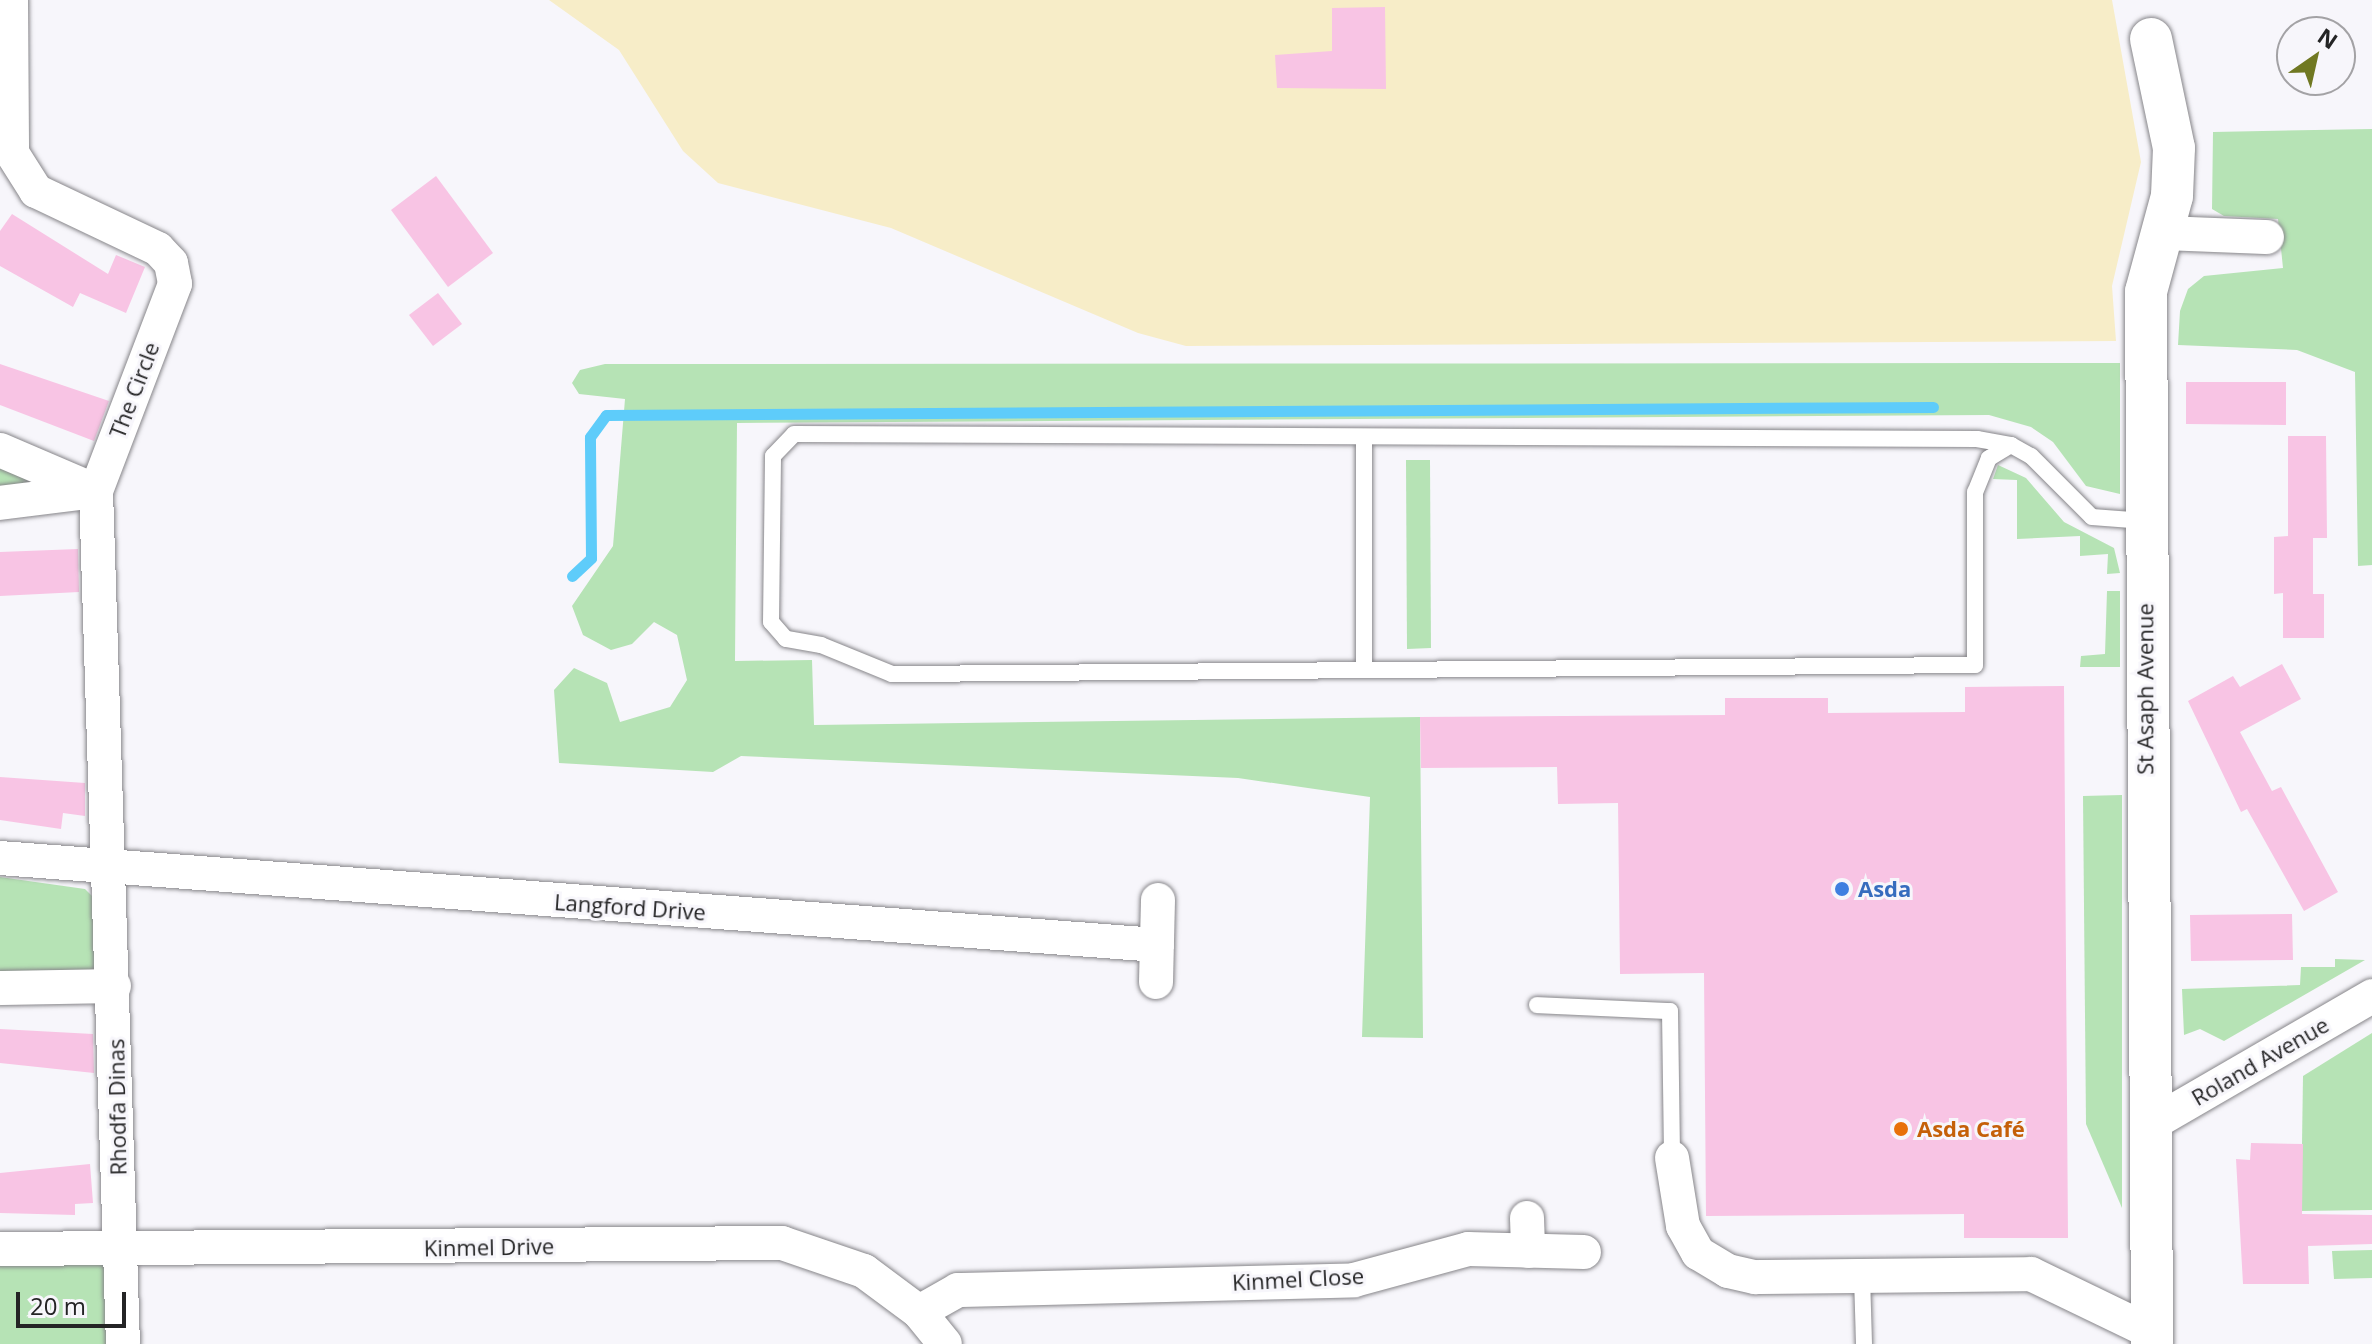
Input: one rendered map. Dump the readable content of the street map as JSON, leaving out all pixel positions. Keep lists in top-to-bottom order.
{
  "streets": {
    "street": [
      "The Circle",
      "St Asaph Avenue",
      "Langford Drive",
      "Roland Avenue",
      "Rhodfa Dinas",
      "Kinmel Drive",
      "Kinmel Close"
    ]
  },
  "crossings": [
    ["The Circle", "Langford Drive"],
    ["The Circle", "Rhodfa Dinas"],
    ["St Asaph Avenue", "Roland Avenue"],
    ["Langford Drive", "Rhodfa Dinas"],
    ["Rhodfa Dinas", "Kinmel Drive"],
    ["Kinmel Drive", "Kinmel Close"]
  ],
  "places": ["Asda", "Asda Café"],
  "scale_bar": "20 m",
  "north": "top right"
}
